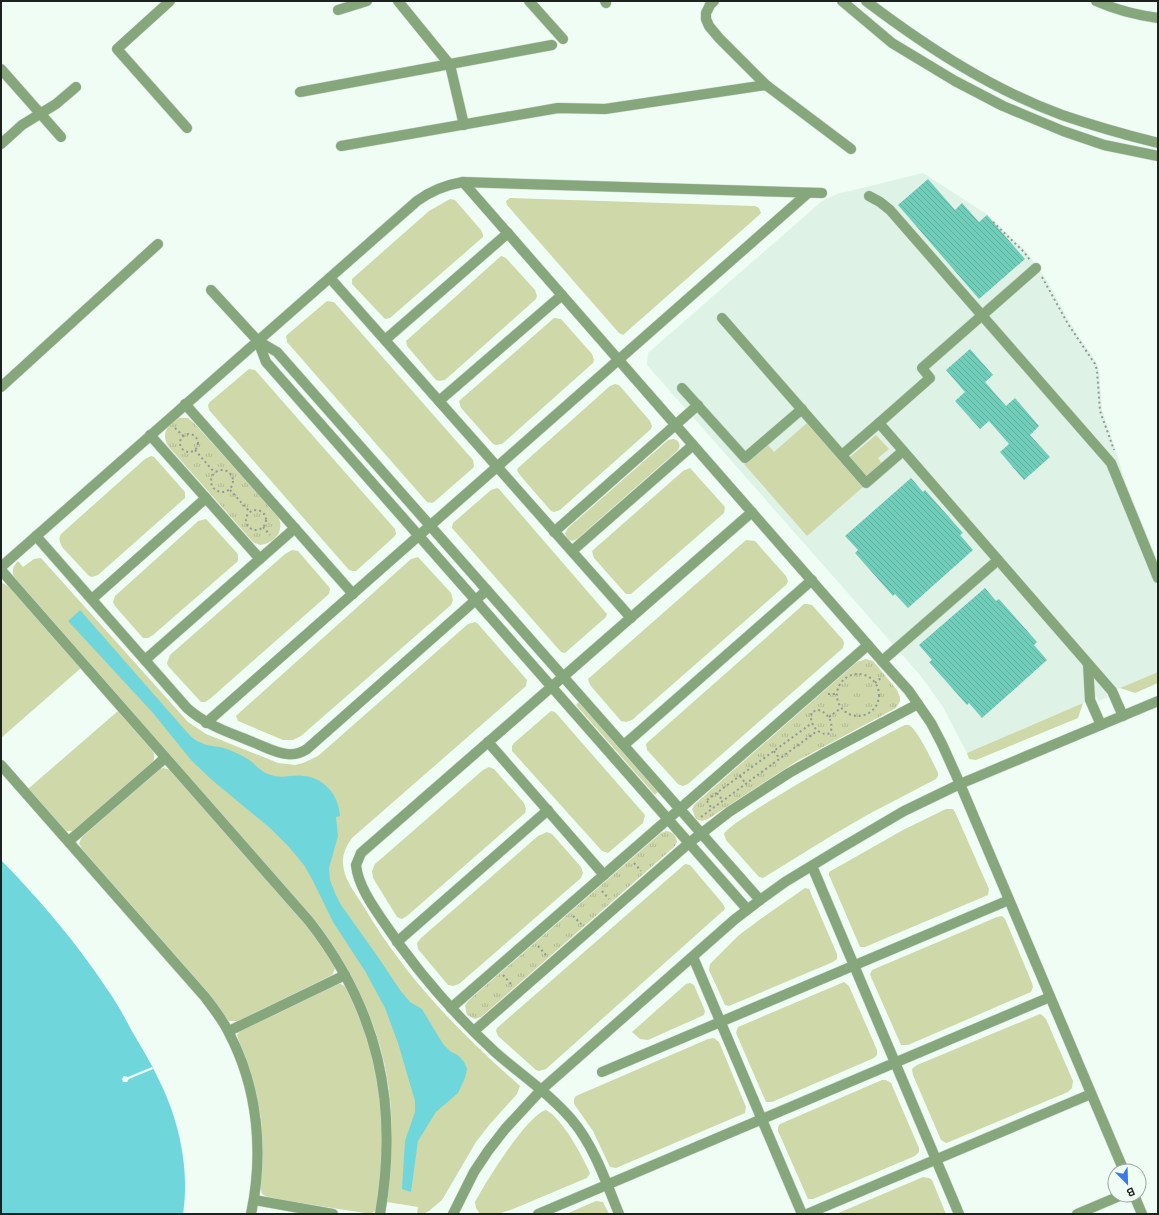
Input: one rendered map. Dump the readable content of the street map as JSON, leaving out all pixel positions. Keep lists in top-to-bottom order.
{
  "north": "bottom right"
}
